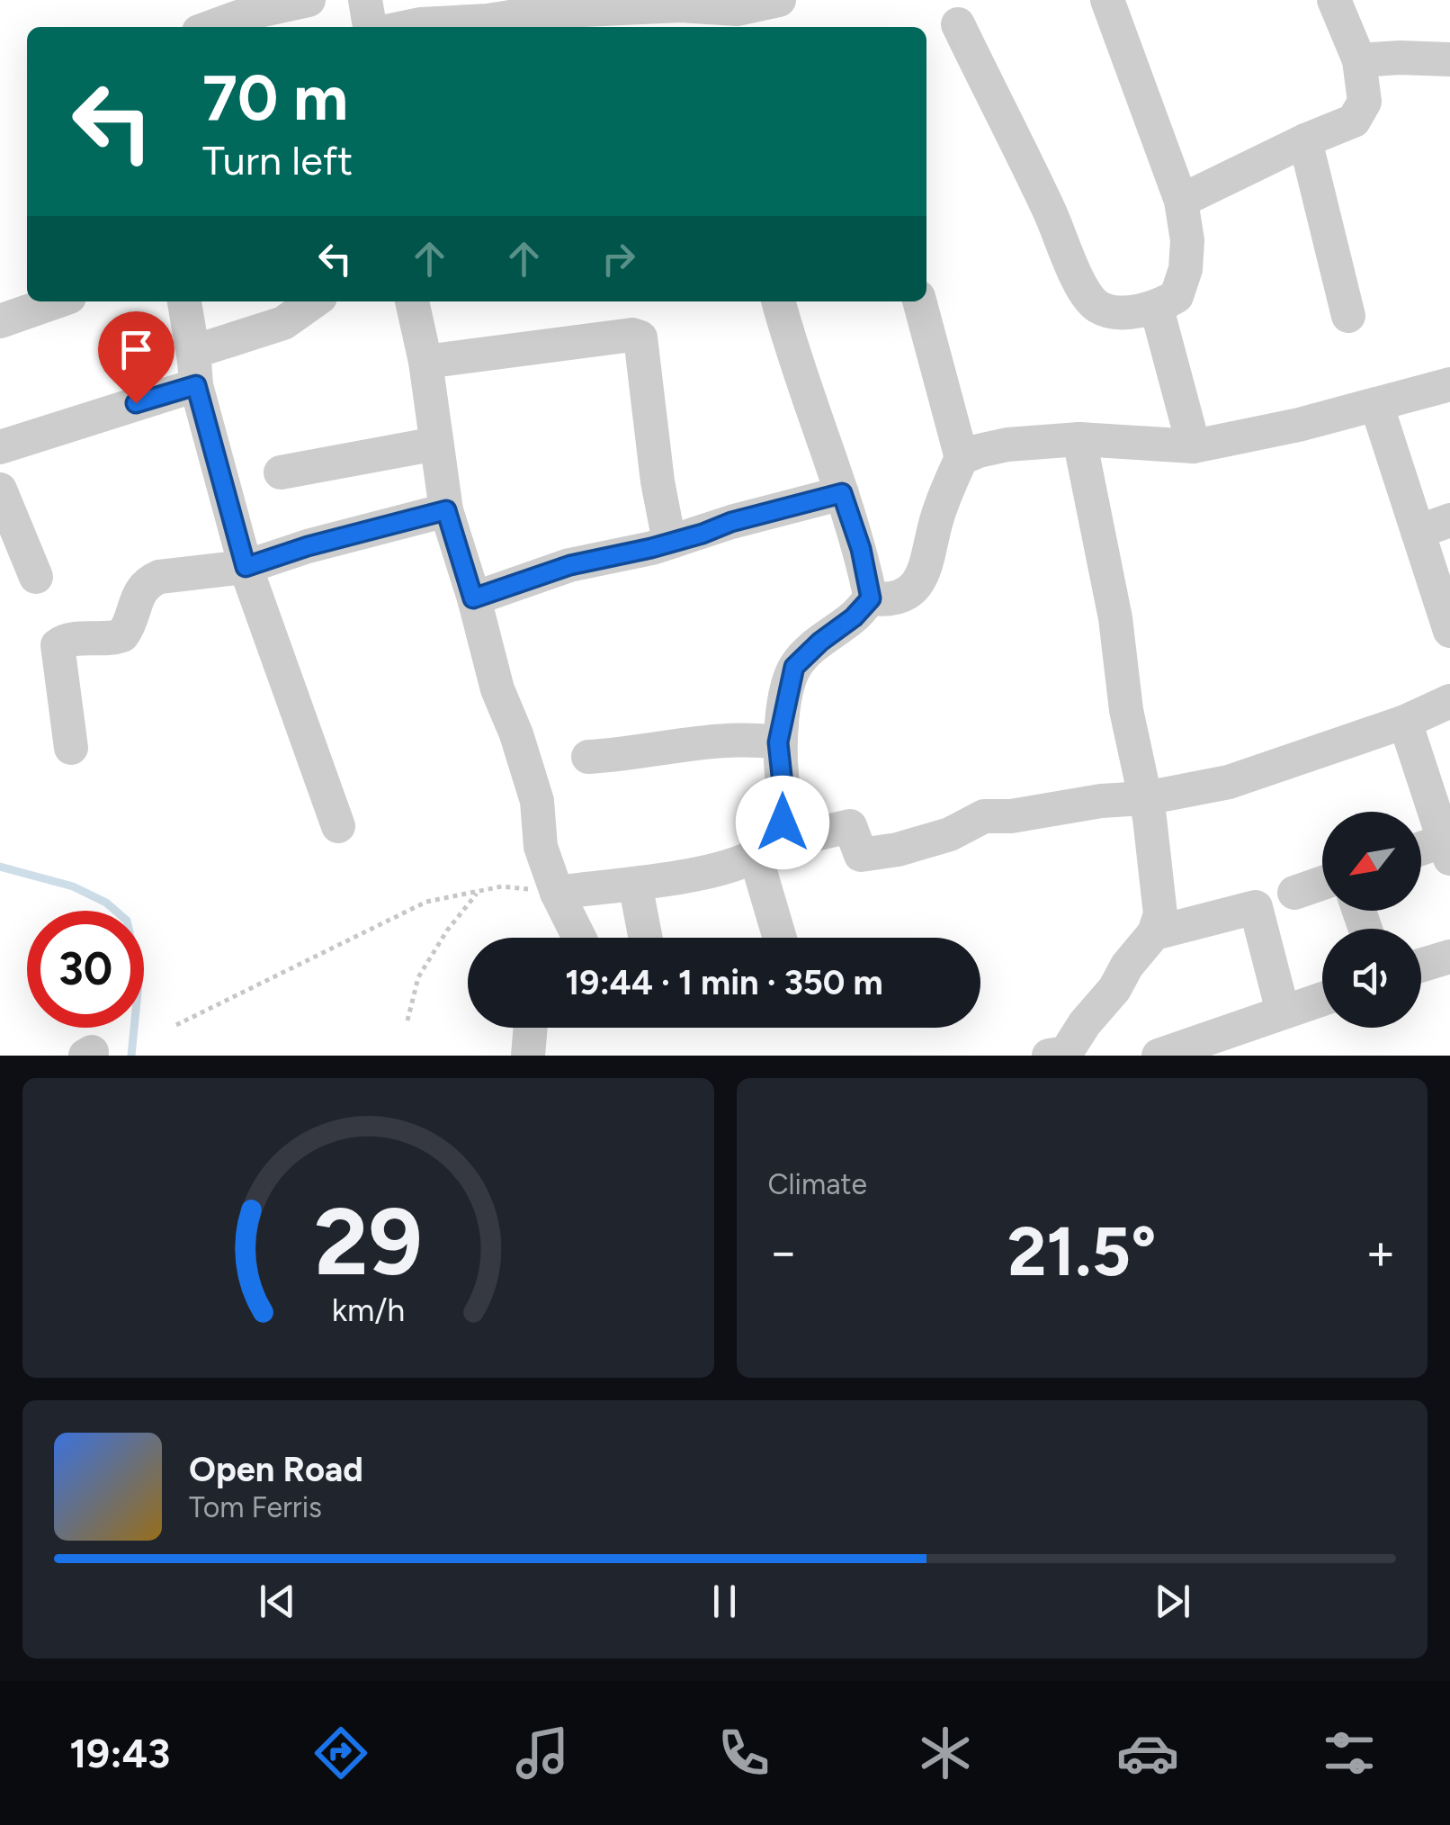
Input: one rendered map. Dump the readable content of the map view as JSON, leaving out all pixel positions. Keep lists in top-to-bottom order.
{
  "north": "bottom left",
  "page": {
    "turn": ["70 m", "Turn left"],
    "limit": "30",
    "trip": "19:44 · 1 min · 350 m",
    "tile": "Climate",
    "heat": ["−", "21.5°", "+"],
    "song": ["Open Road", "Tom Ferris"],
    "tabs": "19:43",
    "gauge": ["29", "km/h"]
  }
}
